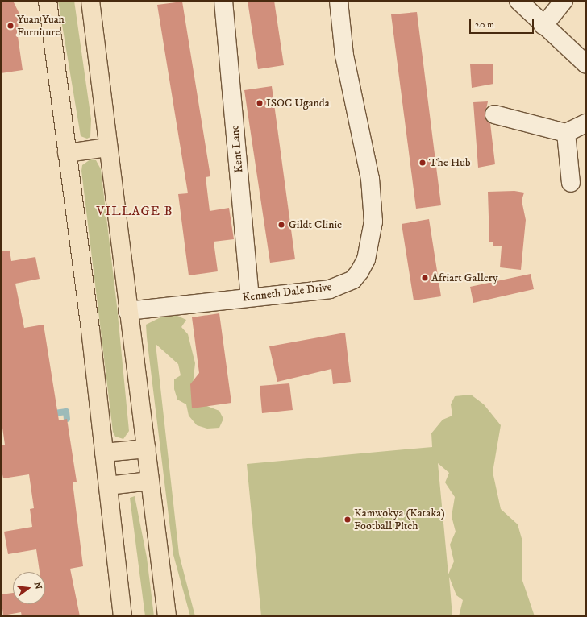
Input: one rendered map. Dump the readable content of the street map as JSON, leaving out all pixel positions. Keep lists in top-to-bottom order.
{
  "streets": {
    "street": ["Kent Lane", "Kenneth Dale Drive"]
  },
  "crossings": [
    ["Kent Lane", "Kenneth Dale Drive"]
  ],
  "districts": ["VILLAGE B"],
  "places": [
    "Yuan Yuan Furniture",
    "ISOC Uganda",
    "The Hub",
    "Gildt Clinic",
    "Afriart Gallery",
    "Kamwokya (Kataka) Football Pitch"
  ],
  "scale_bar": "20 m",
  "north": "right"
}
